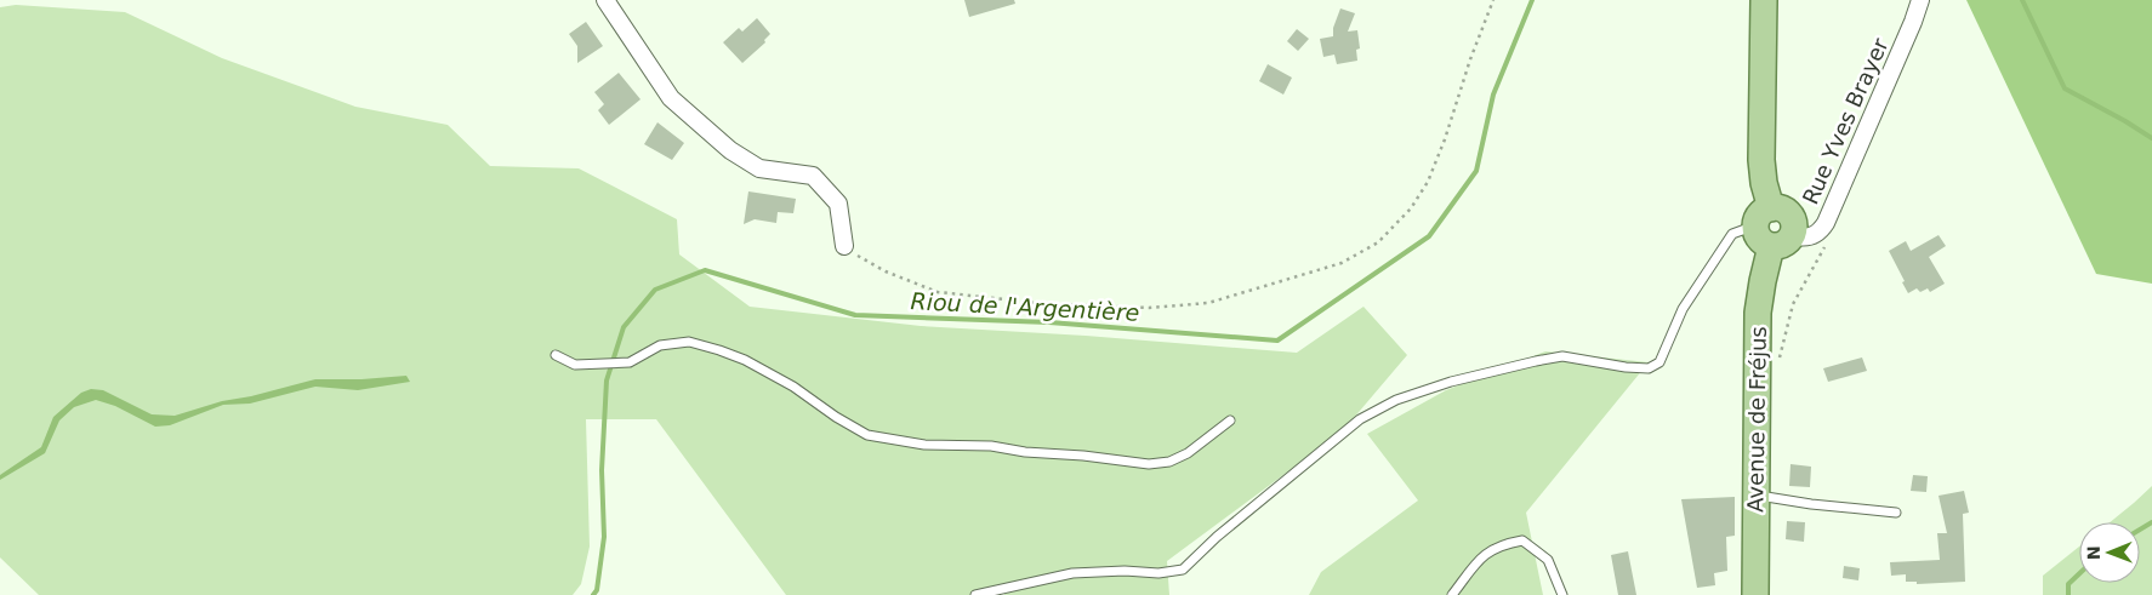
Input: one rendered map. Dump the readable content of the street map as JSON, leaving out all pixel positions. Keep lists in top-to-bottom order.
{
  "streets": {
    "main road": ["Avenue de Fréjus"],
    "street": ["Rue Yves Brayer"]
  },
  "crossings": [
    ["Rue Yves Brayer", "Avenue de Fréjus"]
  ],
  "water": ["Riou de l'Argentière"],
  "north": "left"
}
